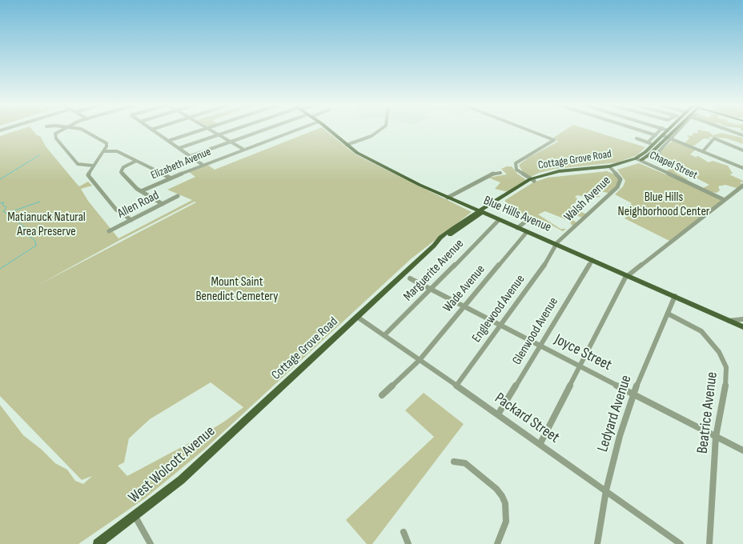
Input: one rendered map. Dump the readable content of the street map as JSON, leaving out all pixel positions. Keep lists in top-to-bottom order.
{
  "streets": {
    "main road": ["Cottage Grove Road", "Blue Hills Avenue", "West Wolcott Avenue"],
    "street": [
      "Elizabeth Avenue",
      "Chapel Street",
      "Walsh Avenue",
      "Allen Road",
      "Marguerite Avenue",
      "Wade Avenue",
      "Englewood Avenue",
      "Glenwood Avenue",
      "Joyce Street",
      "Beatrice Avenue",
      "Ledyard Avenue",
      "Packard Street"
    ]
  },
  "crossings": [
    ["Cottage Grove Road", "Chapel Street"],
    ["Cottage Grove Road", "Walsh Avenue"],
    ["Cottage Grove Road", "Blue Hills Avenue"],
    ["Cottage Grove Road", "Packard Street"],
    ["Cottage Grove Road", "West Wolcott Avenue"],
    ["Walsh Avenue", "Blue Hills Avenue"],
    ["Walsh Avenue", "Englewood Avenue"],
    ["Blue Hills Avenue", "Marguerite Avenue"],
    ["Blue Hills Avenue", "Wade Avenue"],
    ["Blue Hills Avenue", "Englewood Avenue"],
    ["Blue Hills Avenue", "Glenwood Avenue"],
    ["Blue Hills Avenue", "Ledyard Avenue"],
    ["Marguerite Avenue", "Joyce Street"],
    ["Marguerite Avenue", "Packard Street"],
    ["Wade Avenue", "Joyce Street"],
    ["Wade Avenue", "Packard Street"],
    ["Englewood Avenue", "Joyce Street"],
    ["Englewood Avenue", "Packard Street"],
    ["Glenwood Avenue", "Joyce Street"],
    ["Glenwood Avenue", "Packard Street"],
    ["Joyce Street", "Beatrice Avenue"],
    ["Joyce Street", "Ledyard Avenue"],
    ["Beatrice Avenue", "Ledyard Avenue"],
    ["Ledyard Avenue", "Packard Street"]
  ],
  "parks": ["Blue Hills Neighborhood Center", "Matianuck Natural Area Preserve", "Mount Saint Benedict Cemetery"]
}
